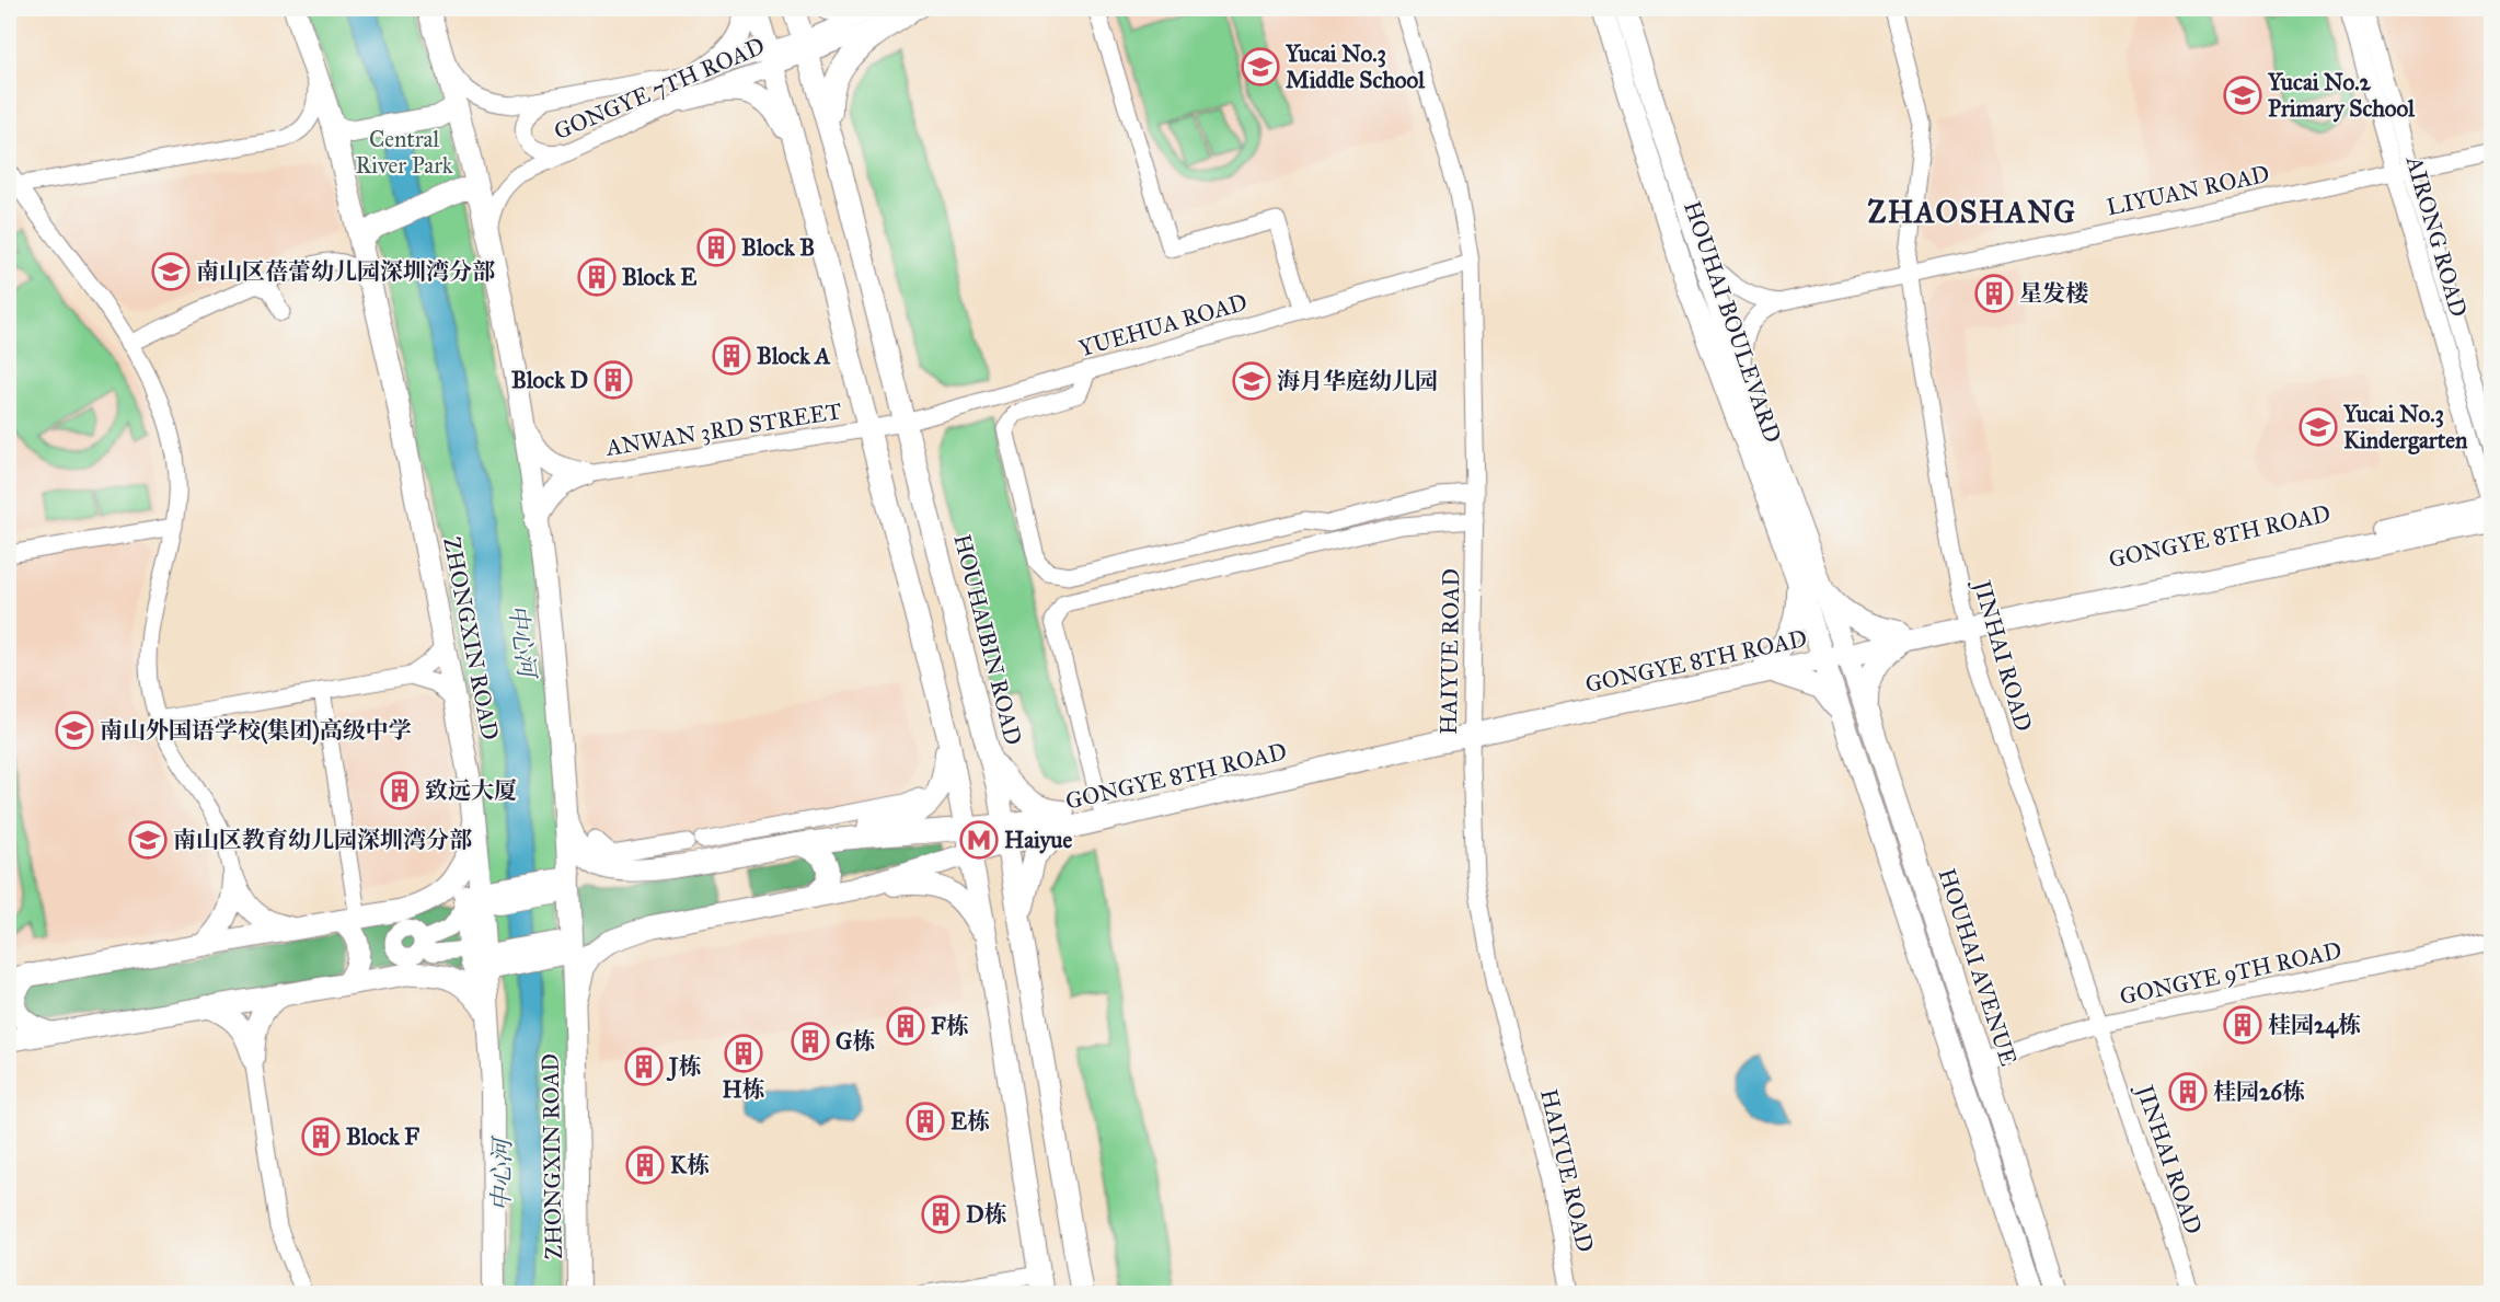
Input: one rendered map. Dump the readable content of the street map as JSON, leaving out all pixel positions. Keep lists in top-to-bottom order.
{
  "streets": {
    "main road": [
      "HOUHAI BOULEVARD",
      "GONGYE 8TH ROAD",
      "ZHONGXIN ROAD",
      "HOUHAIBIN ROAD",
      "HOUHAI AVENUE"
    ],
    "street": [
      "GONGYE 7TH ROAD",
      "LIYUAN ROAD",
      "AIRONG ROAD",
      "YUEHUA ROAD",
      "ANWAN 3RD STREET",
      "HAIYUE ROAD",
      "JINHAI ROAD",
      "GONGYE 9TH ROAD"
    ]
  },
  "crossings": [
    ["GONGYE 7TH ROAD", "ZHONGXIN ROAD"],
    ["GONGYE 7TH ROAD", "HOUHAIBIN ROAD"],
    ["LIYUAN ROAD", "AIRONG ROAD"],
    ["LIYUAN ROAD", "HOUHAI BOULEVARD"],
    ["LIYUAN ROAD", "JINHAI ROAD"],
    ["AIRONG ROAD", "GONGYE 8TH ROAD"],
    ["HOUHAI BOULEVARD", "GONGYE 8TH ROAD"],
    ["HOUHAI BOULEVARD", "HOUHAI AVENUE"],
    ["YUEHUA ROAD", "ANWAN 3RD STREET"],
    ["YUEHUA ROAD", "HOUHAIBIN ROAD"],
    ["YUEHUA ROAD", "HAIYUE ROAD"],
    ["GONGYE 8TH ROAD", "ZHONGXIN ROAD"],
    ["GONGYE 8TH ROAD", "HOUHAIBIN ROAD"],
    ["GONGYE 8TH ROAD", "HAIYUE ROAD"],
    ["GONGYE 8TH ROAD", "JINHAI ROAD"],
    ["GONGYE 8TH ROAD", "HOUHAI AVENUE"],
    ["JINHAI ROAD", "GONGYE 9TH ROAD"],
    ["HOUHAI AVENUE", "GONGYE 9TH ROAD"]
  ],
  "districts": ["ZHAOSHANG"],
  "water": ["中心河"],
  "parks": ["Central River Park"],
  "places": {
    "school or university": [
      "Yucai No.3 Middle School",
      "Yucai No.2 Primary School",
      "南山区蓓蕾幼儿园深圳湾分部",
      "海月华庭幼儿园",
      "Yucai No.3 Kindergarten",
      "南山外国语学校(集团)高级中学",
      "南山区教育幼儿园深圳湾分部"
    ],
    "building": [
      "Block B",
      "Block E",
      "星发楼",
      "Block A",
      "Block D",
      "致远大厦",
      "桂园24栋",
      "F栋",
      "G栋",
      "H栋",
      "J栋",
      "桂园26栋",
      "E栋",
      "Block F",
      "K栋",
      "D栋"
    ],
    "metro station": ["Haiyue"]
  }
}
